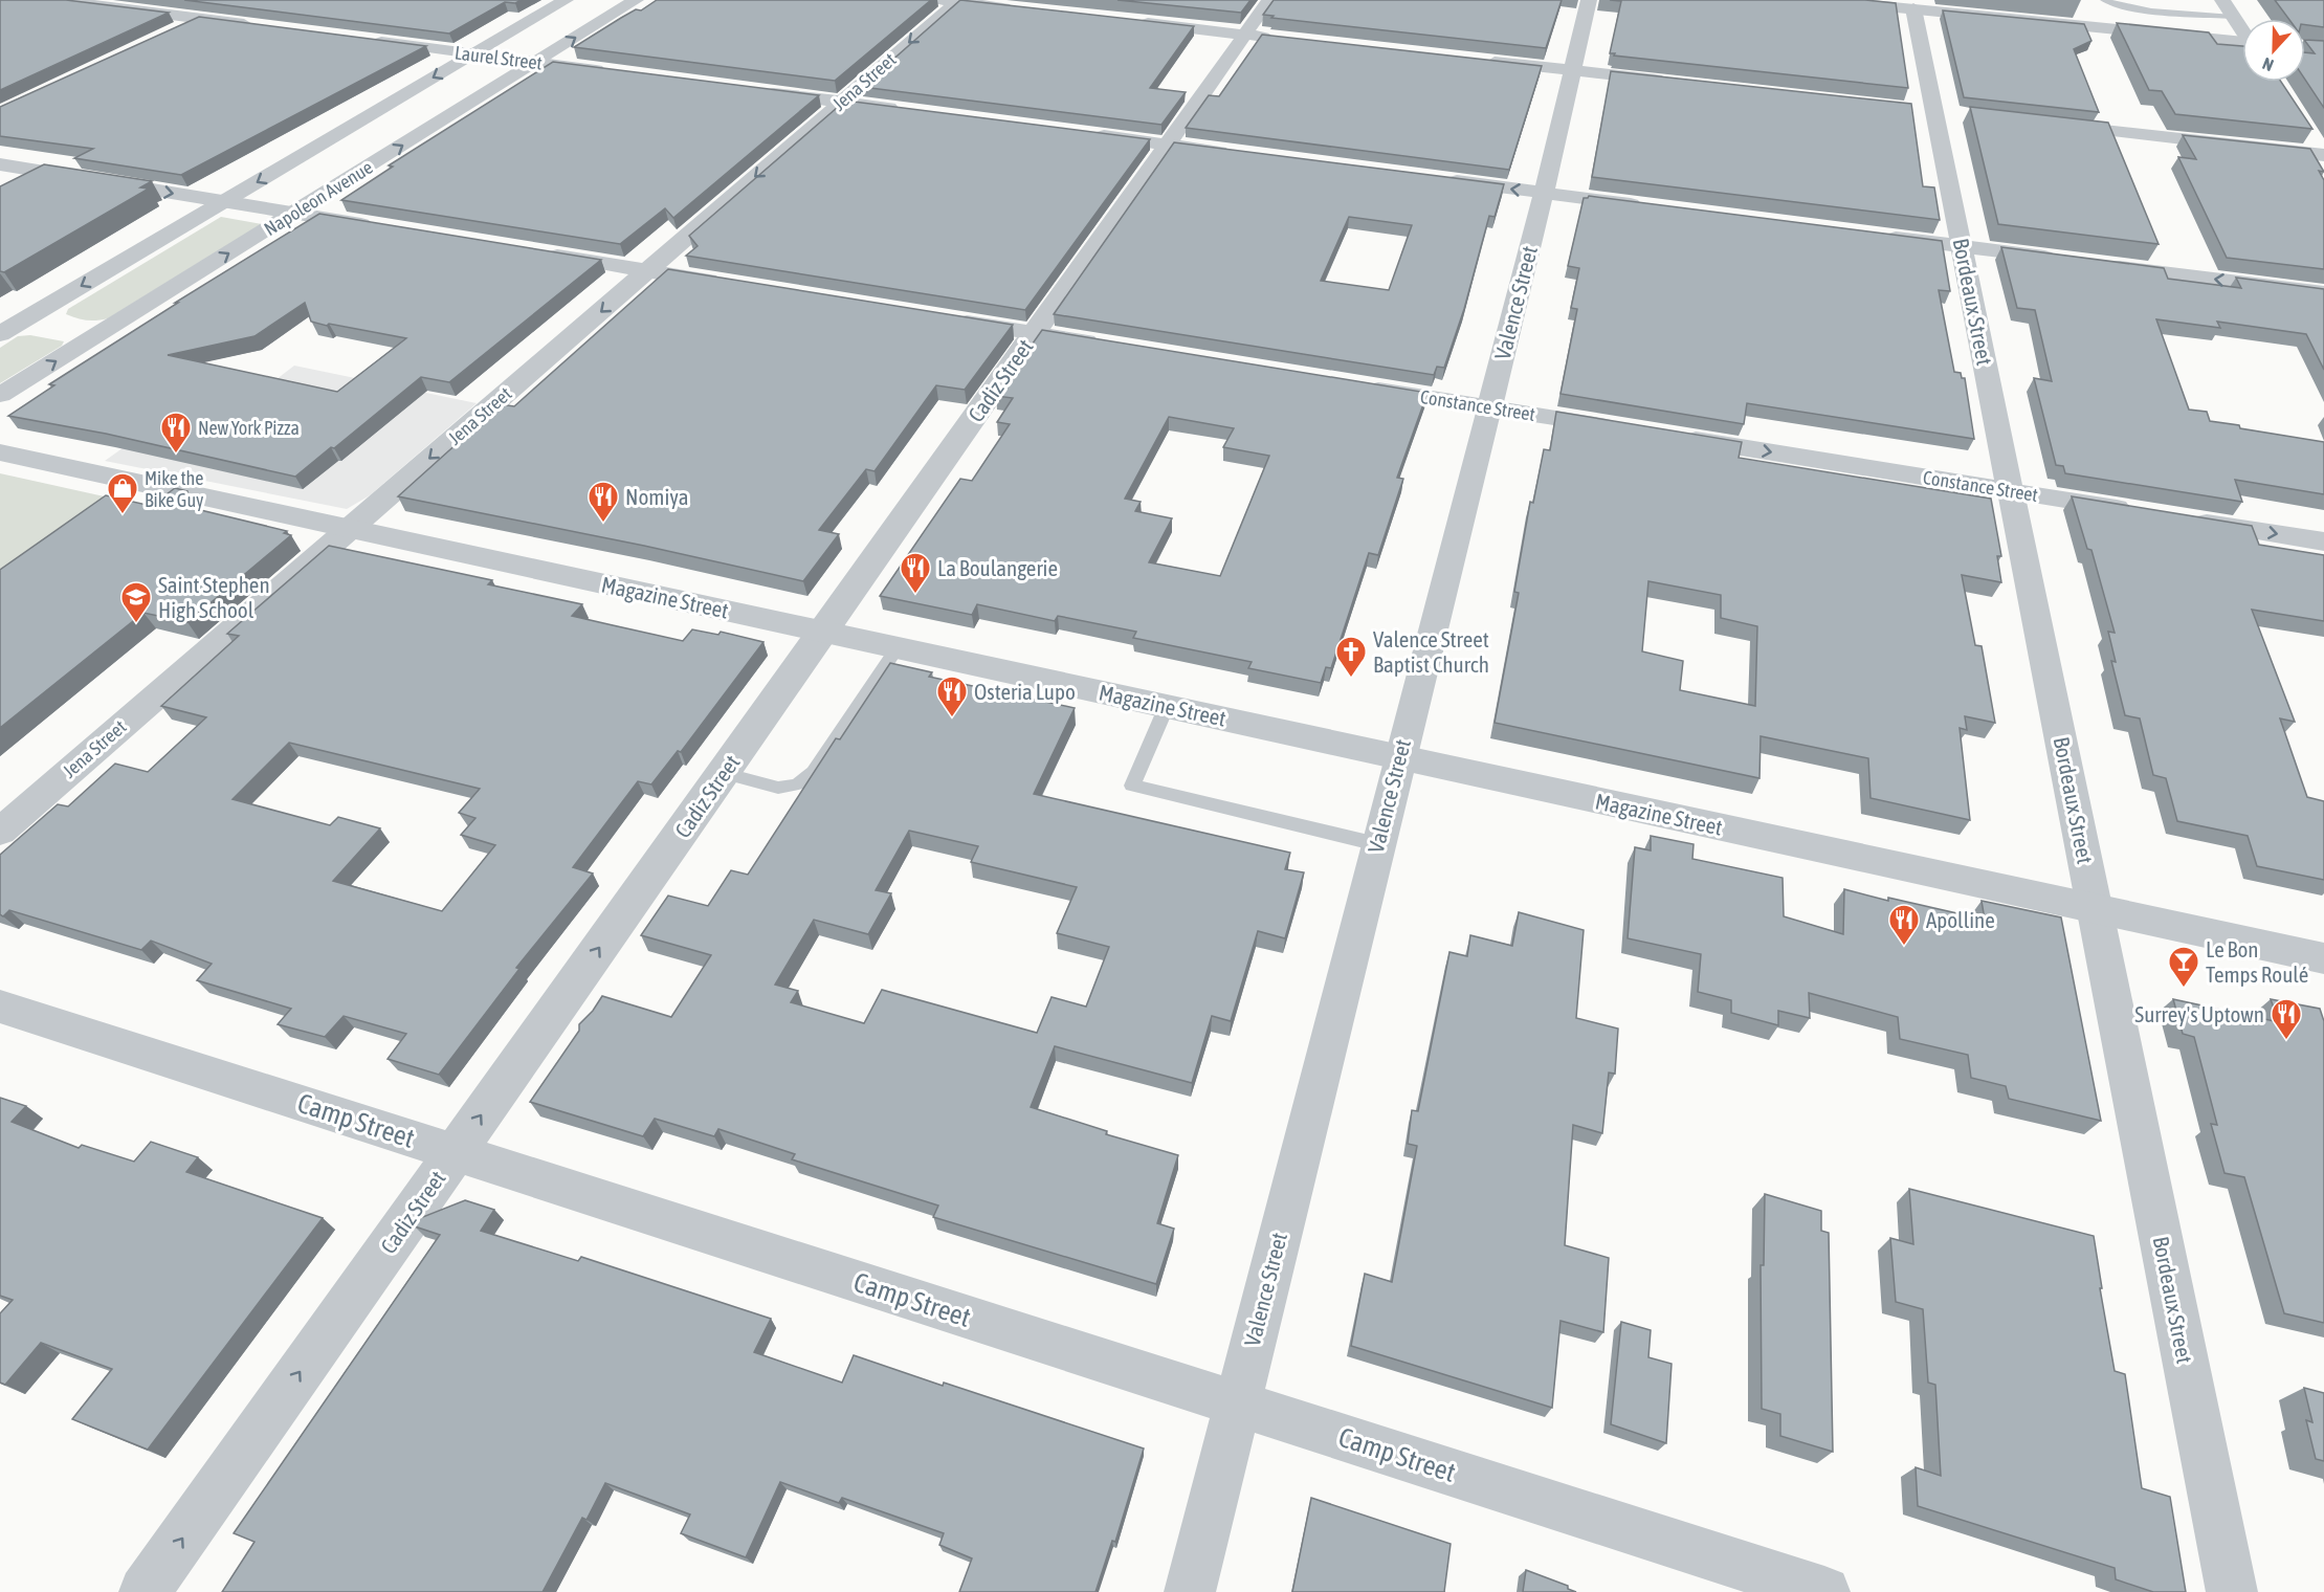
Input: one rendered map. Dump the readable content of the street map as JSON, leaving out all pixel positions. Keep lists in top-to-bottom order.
{
  "streets": {
    "street": [
      "Laurel Street",
      "Jena Street",
      "Napoleon Avenue",
      "Bordeaux Street",
      "Valence Street",
      "Cadiz Street",
      "Constance Street",
      "Magazine Street",
      "Camp Street"
    ]
  },
  "crossings": [
    ["Laurel Street", "Napoleon Avenue"],
    ["Jena Street", "Magazine Street"],
    ["Bordeaux Street", "Constance Street"],
    ["Bordeaux Street", "Magazine Street"],
    ["Valence Street", "Constance Street"],
    ["Valence Street", "Magazine Street"],
    ["Valence Street", "Camp Street"],
    ["Cadiz Street", "Magazine Street"],
    ["Cadiz Street", "Camp Street"]
  ],
  "one_way": ["Jena Street", "Cadiz Street"],
  "places": {
    "restaurant": [
      "New York Pizza",
      "Nomiya",
      "La Boulangerie",
      "Osteria Lupo",
      "Apolline",
      "Surrey's Uptown"
    ],
    "shop": ["Mike the Bike Guy"],
    "school or university": ["Saint Stephen High School"],
    "church": ["Valence Street Baptist Church"],
    "bar": ["Le Bon Temps Roulé"]
  },
  "north": "bottom"
}
